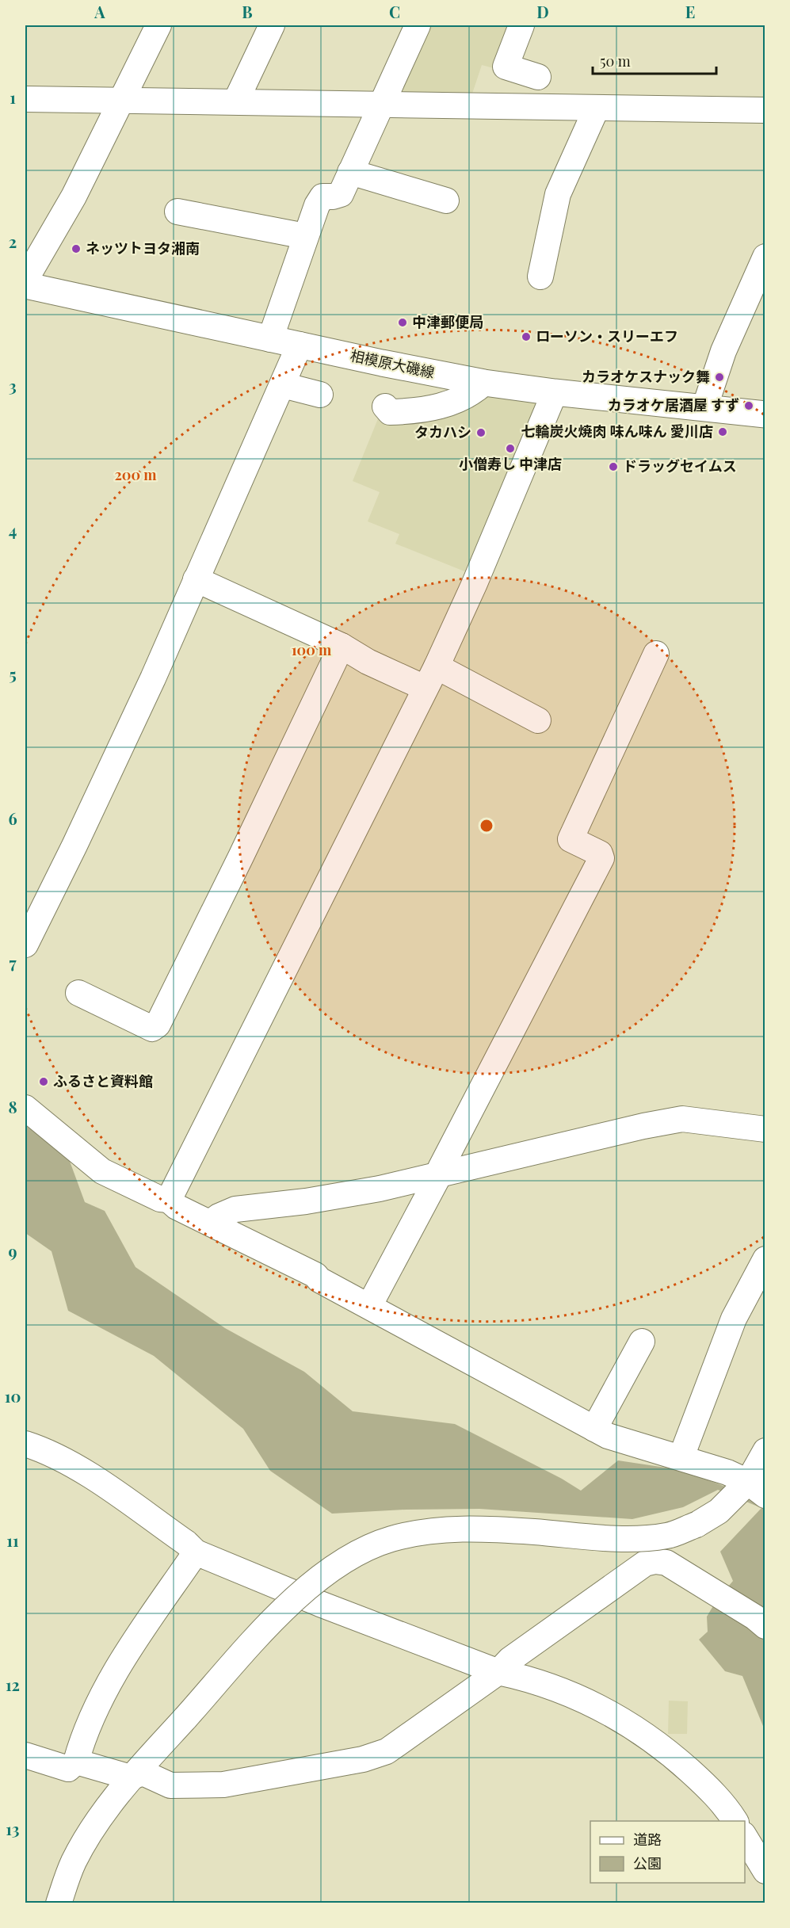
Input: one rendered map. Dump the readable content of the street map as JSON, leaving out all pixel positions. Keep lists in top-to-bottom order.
{
  "streets": {
    "main road": ["相模原大磯線"]
  },
  "places": [
    "ネッツトヨタ湘南",
    "中津郵便局",
    "ローソン・スリーエフ",
    "カラオケスナック舞",
    "カラオケ居酒屋 すず",
    "七輪炭火焼肉 味ん味ん 愛川店",
    "タカハシ",
    "小僧寿し 中津店",
    "ドラッグセイムス",
    "ふるさと資料館"
  ],
  "legend": ["道路", "公園"],
  "scale_bar": "50 m",
  "grid": {
    "columns": [
      "A",
      "B",
      "C",
      "D",
      "E"
    ],
    "rows": [
      "1",
      "2",
      "3",
      "4",
      "5",
      "6",
      "7",
      "8",
      "9",
      "10",
      "11",
      "12",
      "13"
    ]
  },
  "rings": ["200 m", "100 m"]
}
